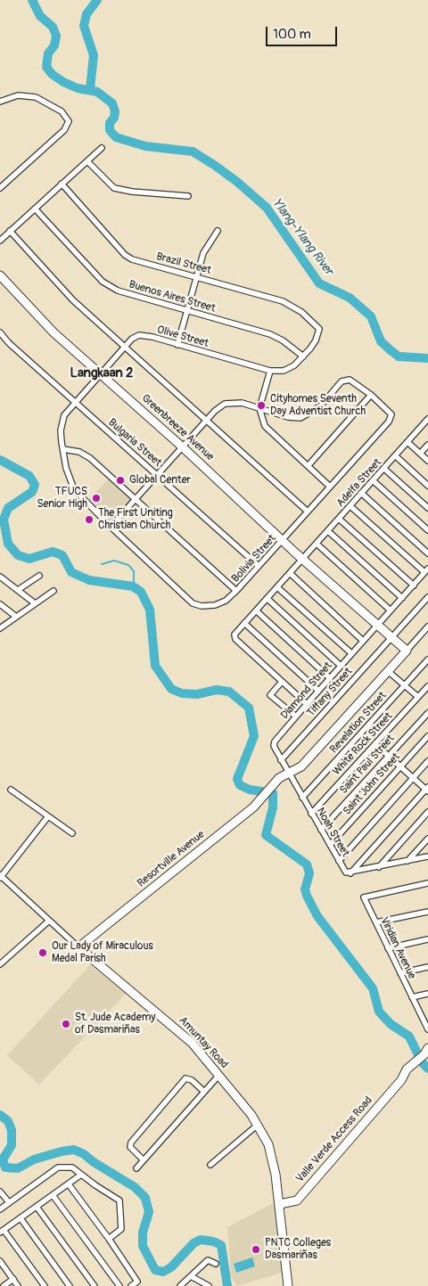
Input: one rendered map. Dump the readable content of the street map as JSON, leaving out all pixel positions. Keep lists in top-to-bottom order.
{
  "streets": {
    "street": [
      "Brazil Street",
      "Buenos Aires Street",
      "Olive Street",
      "Greenbreeze Avenue",
      "Bulgaria Street",
      "Adelfa Street",
      "Bolivia Street",
      "Diamond Street",
      "Tiffany Street",
      "Revelation Street",
      "White Rock Street",
      "Saint Paul Street",
      "Saint John Street",
      "Noah Street",
      "Resortville Avenue",
      "Viridian Avenue",
      "Amuntay Road",
      "Valle Verde Access Road"
    ]
  },
  "crossings": [
    ["Brazil Street", "Olive Street"],
    ["Buenos Aires Street", "Olive Street"],
    ["Olive Street", "Greenbreeze Avenue"],
    ["Olive Street", "Bulgaria Street"],
    ["Olive Street", "Bolivia Street"],
    ["Greenbreeze Avenue", "Adelfa Street"],
    ["Greenbreeze Avenue", "Bolivia Street"],
    ["Greenbreeze Avenue", "Diamond Street"],
    ["Greenbreeze Avenue", "Tiffany Street"],
    ["Greenbreeze Avenue", "Resortville Avenue"],
    ["Bulgaria Street", "Bolivia Street"],
    ["Diamond Street", "Tiffany Street"],
    ["Diamond Street", "Noah Street"],
    ["Diamond Street", "Resortville Avenue"],
    ["Revelation Street", "Noah Street"],
    ["White Rock Street", "Noah Street"],
    ["Saint Paul Street", "Noah Street"],
    ["Saint John Street", "Noah Street"],
    ["Noah Street", "Resortville Avenue"],
    ["Resortville Avenue", "Amuntay Road"],
    ["Amuntay Road", "Valle Verde Access Road"]
  ],
  "districts": ["Langkaan 2"],
  "water": ["Ylang-Ylang River"],
  "places": [
    "Cityhomes Seventh Day Adventist Church",
    "Global Center",
    "TFUCS Senior High",
    "The First Uniting Christian Church",
    "Our Lady of Miraculous Medal Parish",
    "St. Jude Academy of Dasmariñas",
    "PNTC Colleges Dasmariñas"
  ],
  "scale_bar": "100 m"
}
